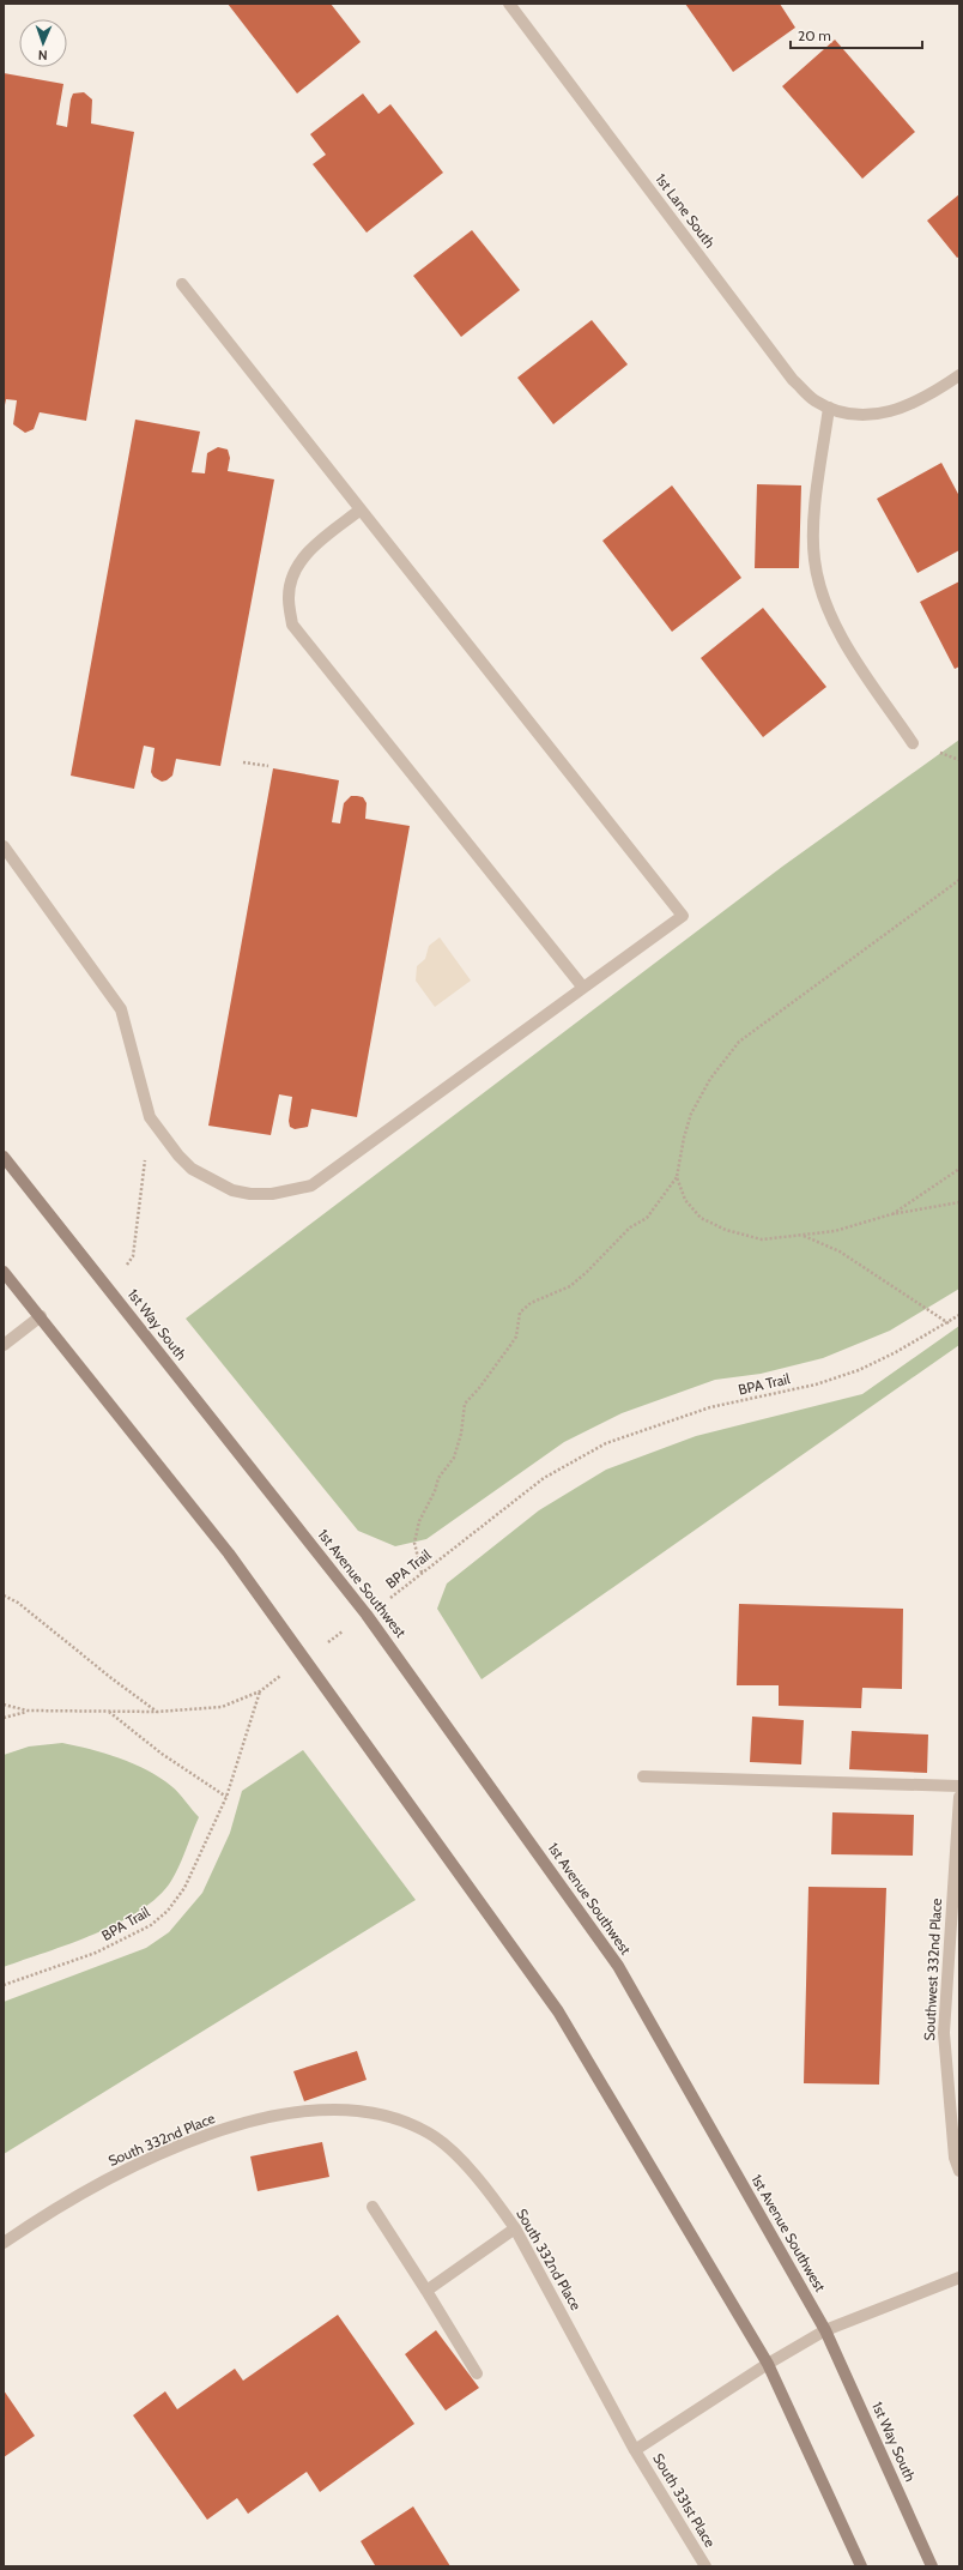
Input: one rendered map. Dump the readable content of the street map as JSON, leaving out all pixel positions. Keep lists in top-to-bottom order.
{
  "streets": {
    "main road": ["1st Way South", "1st Avenue Southwest"],
    "street": [
      "1st Lane South",
      "Southwest 332nd Place",
      "South 332nd Place",
      "South 331st Place"
    ],
    "path": ["BPA Trail"]
  },
  "crossings": [
    ["1st Way South", "1st Avenue Southwest"],
    ["BPA Trail", "1st Avenue Southwest"],
    ["South 332nd Place", "South 331st Place"]
  ],
  "scale_bar": "20 m",
  "north": "bottom"
}
